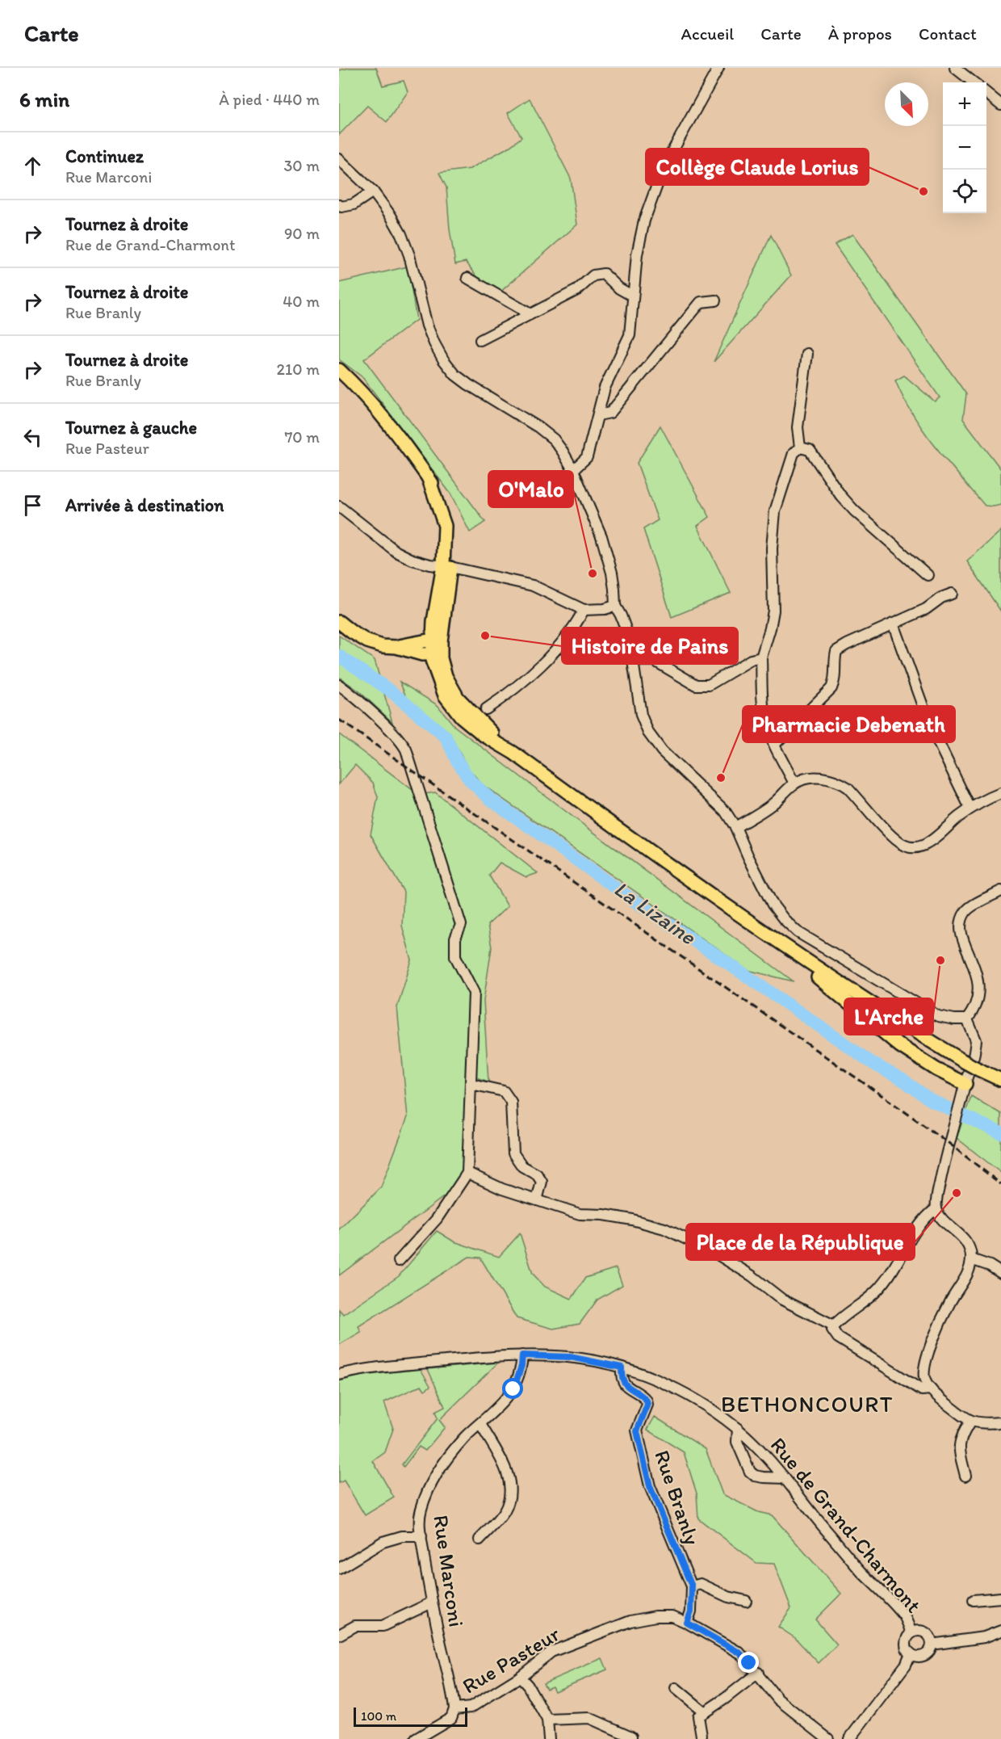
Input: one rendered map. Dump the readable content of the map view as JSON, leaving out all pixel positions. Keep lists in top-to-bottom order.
{
  "streets": {
    "street": [
      "Rue Branly",
      "Rue de Grand-Charmont",
      "Rue Marconi",
      "Rue Pasteur"
    ]
  },
  "crossings": [
    ["Rue Branly", "Rue de Grand-Charmont"],
    ["Rue Branly", "Rue Pasteur"],
    ["Rue de Grand-Charmont", "Rue Marconi"],
    ["Rue Marconi", "Rue Pasteur"]
  ],
  "districts": ["BETHONCOURT"],
  "water": ["La Lizaine"],
  "places": [
    "Collège Claude Lorius",
    "O'Malo",
    "Histoire de Pains",
    "Pharmacie Debenath",
    "L'Arche",
    "Place de la République"
  ],
  "scale_bar": "100 m",
  "north": "bottom right",
  "page": {
    "header": "Carte",
    "nav": [
      "Accueil",
      "Carte",
      "À propos",
      "Contact"
    ],
    "heading": ["6 min", "À pied · 440 m"],
    "map_buttons": ["+", "−"],
    "list": [
      ["Continuez", "Rue Marconi", "30 m"],
      ["Tournez à droite", "Rue de Grand-Charmont", "90 m"],
      ["Tournez à droite", "Rue Branly", "40 m"],
      ["Tournez à droite", "Rue Branly", "210 m"],
      ["Tournez à gauche", "Rue Pasteur", "70 m"],
      "Arrivée à destination"
    ],
    "scale": "100 m"
  }
}
